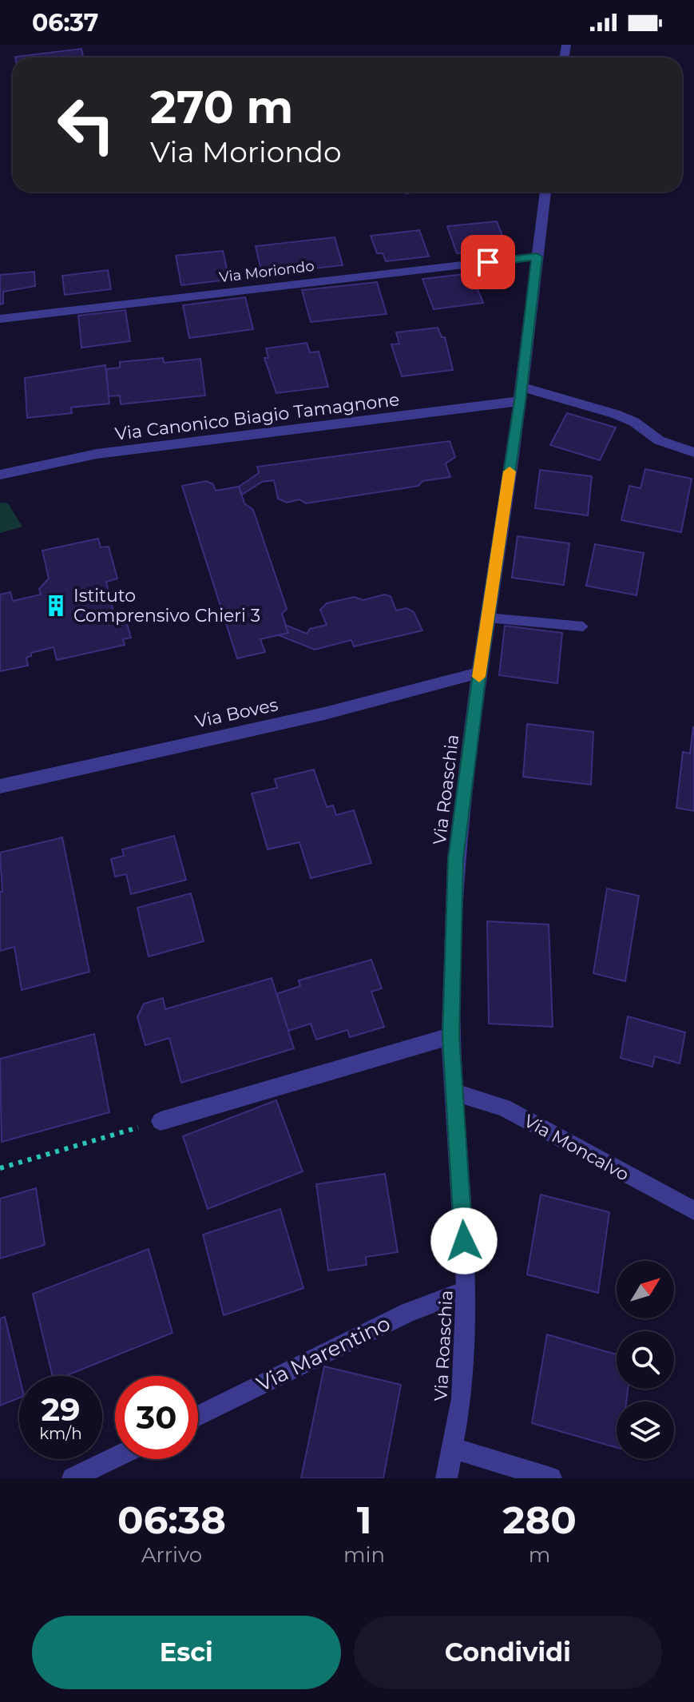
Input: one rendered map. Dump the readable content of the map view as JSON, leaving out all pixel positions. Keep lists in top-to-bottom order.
{
  "streets": {
    "street": [
      "Via Moriondo",
      "Via Canonico Biagio Tamagnone",
      "Via Boves",
      "Via Roaschia",
      "Via Moncalvo",
      "Via Marentino"
    ]
  },
  "crossings": [
    ["Via Moriondo", "Via Roaschia"],
    ["Via Canonico Biagio Tamagnone", "Via Roaschia"],
    ["Via Boves", "Via Roaschia"],
    ["Via Roaschia", "Via Moncalvo"],
    ["Via Roaschia", "Via Marentino"]
  ],
  "places": {
    "building": ["Istituto Comprensivo Chieri 3"]
  },
  "north": "top right",
  "page": {
    "status": "06:37",
    "turn": ["270 m", "Via Moriondo"],
    "speed": "29 km/h",
    "limit": "30",
    "eta": [
      "06:38",
      "Arrivo",
      "1",
      "min",
      "280",
      "m"
    ],
    "buttons": ["Esci", "Condividi"]
  }
}
